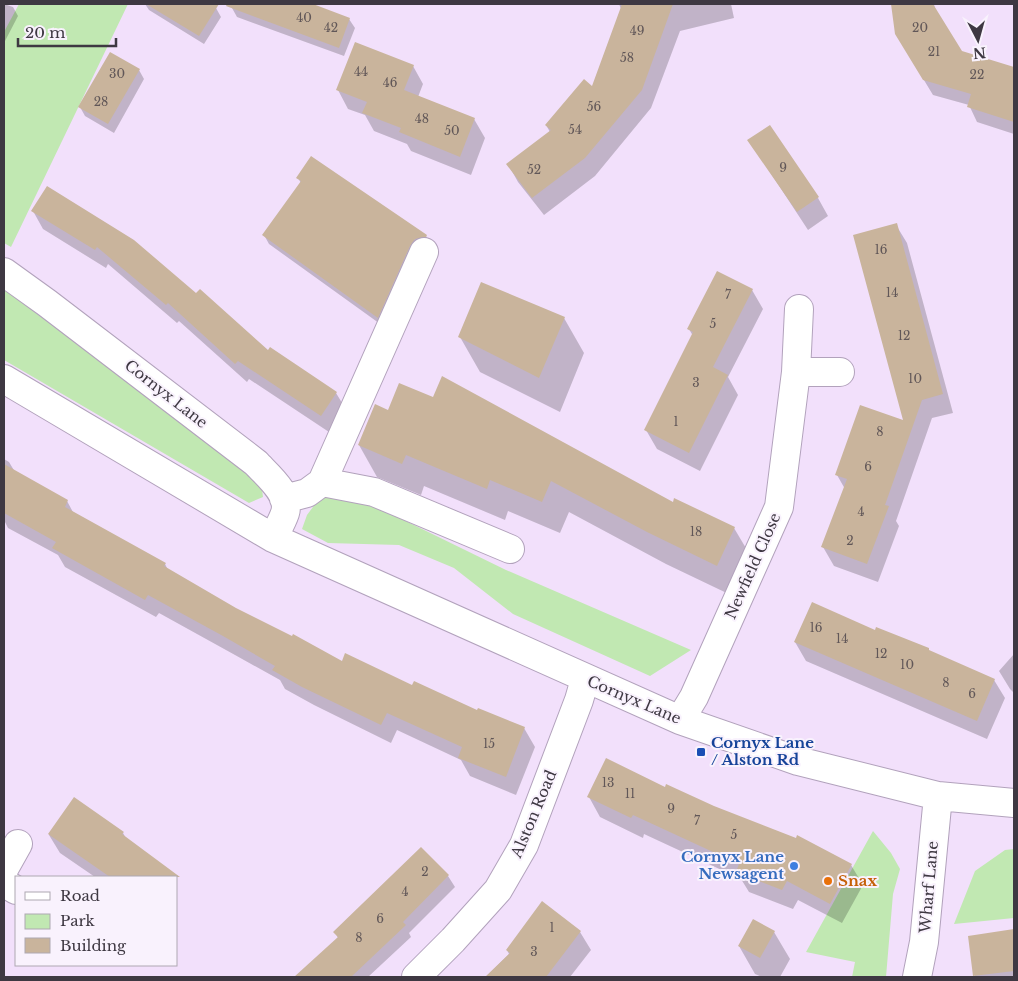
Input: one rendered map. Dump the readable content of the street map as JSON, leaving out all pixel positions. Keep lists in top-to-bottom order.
{
  "streets": {
    "street": [
      "Cornyx Lane",
      "Newfield Close",
      "Alston Road",
      "Wharf Lane"
    ]
  },
  "crossings": [
    ["Cornyx Lane", "Newfield Close"],
    ["Cornyx Lane", "Alston Road"],
    ["Cornyx Lane", "Wharf Lane"]
  ],
  "places": {
    "transit": ["Cornyx Lane / Alston Rd"],
    "other": ["Cornyx Lane Newsagent", "Snax"]
  },
  "house_numbers": [
    "40",
    "42",
    "20",
    "49",
    "21",
    "58",
    "44",
    "30",
    "22",
    "46",
    "28",
    "56",
    "48",
    "54",
    "50",
    "9",
    "52",
    "16",
    "14",
    "7",
    "5",
    "12",
    "10",
    "3",
    "1",
    "8",
    "6",
    "4",
    "18",
    "2",
    "16",
    "14",
    "12",
    "10",
    "8",
    "6",
    "15",
    "13",
    "11",
    "9",
    "7",
    "5",
    "2",
    "4",
    "6",
    "1",
    "8",
    "3"
  ],
  "legend": ["Road", "Park", "Building"],
  "scale_bar": "20 m",
  "north": "bottom"
}
